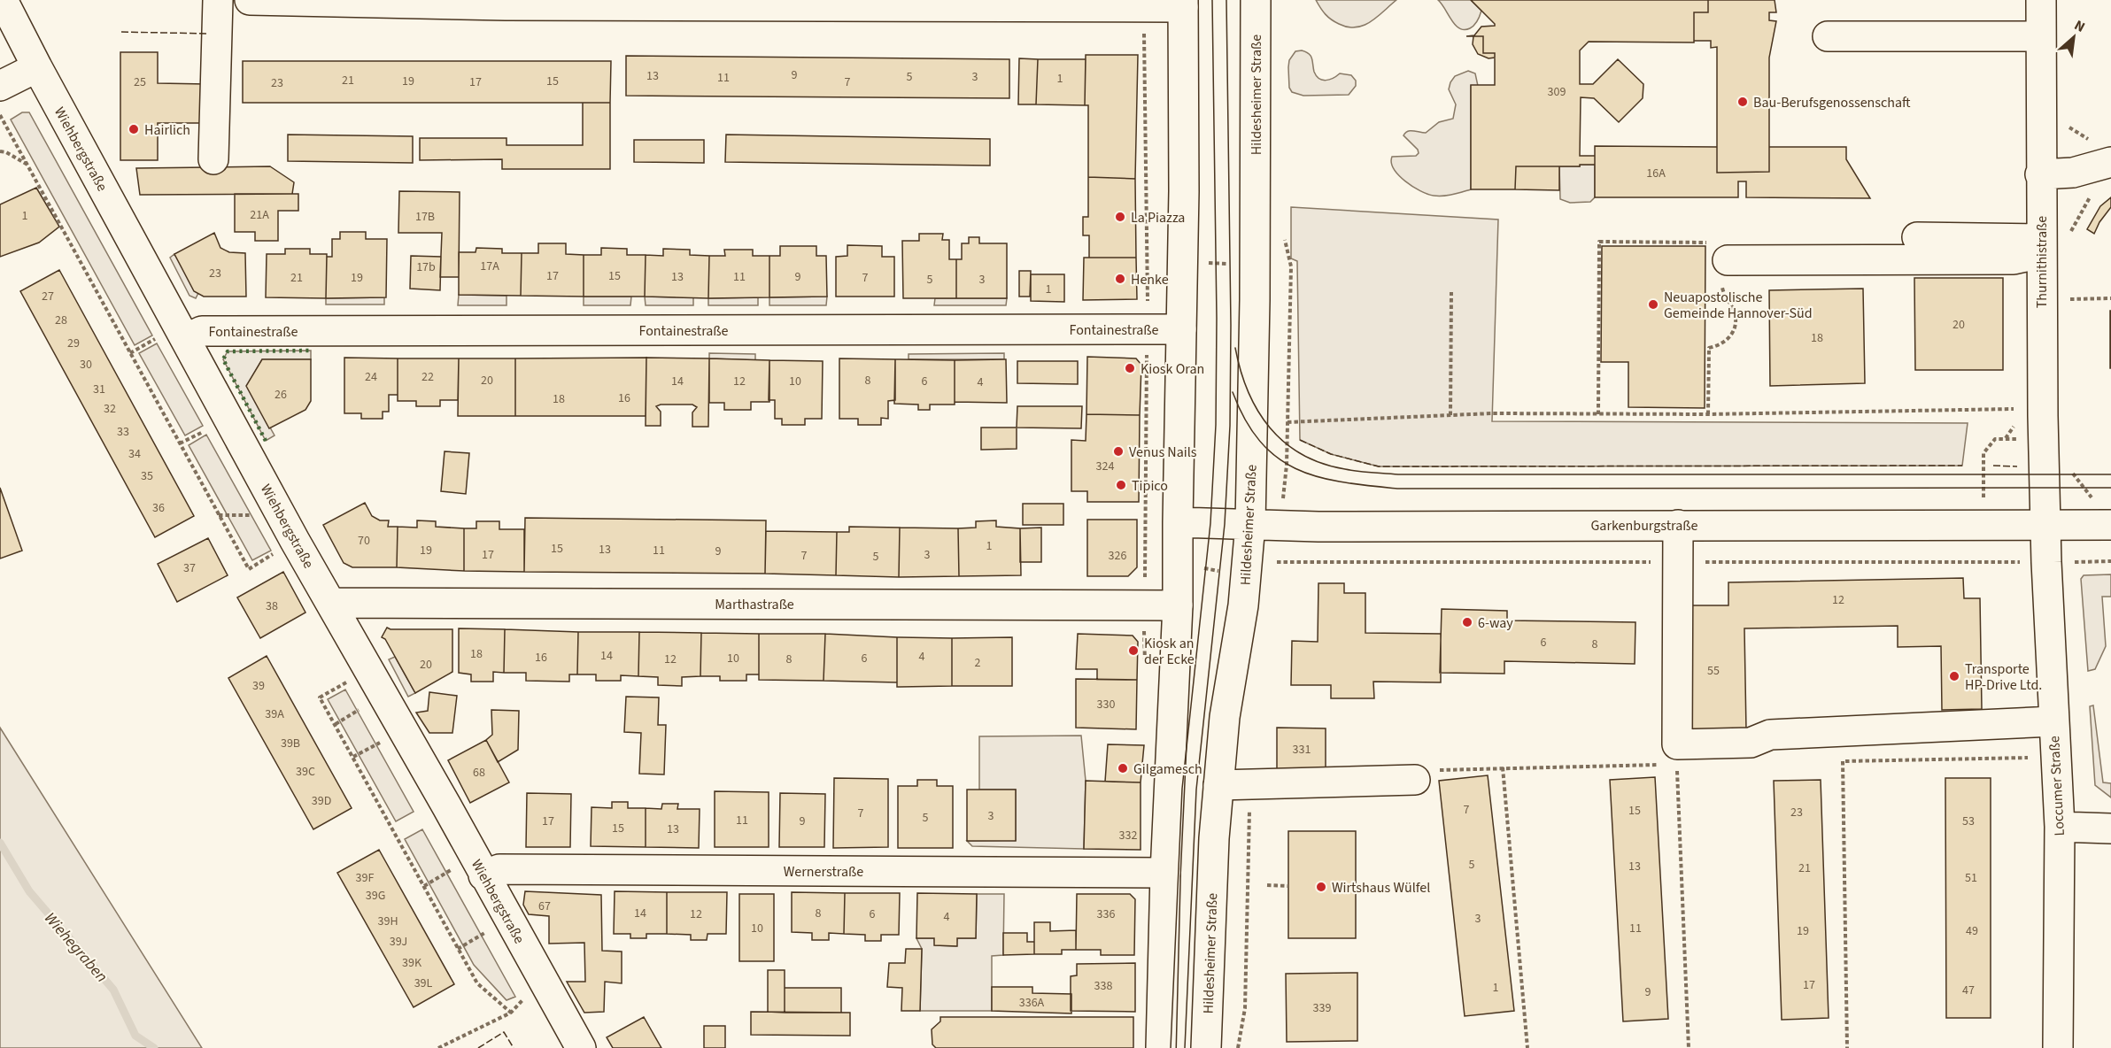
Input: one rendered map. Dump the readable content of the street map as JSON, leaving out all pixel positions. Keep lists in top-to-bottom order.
{
  "streets": {
    "street": [
      "Hildesheimer Straße",
      "Wiehbergstraße",
      "Thurnithistraße",
      "Fontainestraße",
      "Garkenburgstraße",
      "Marthastraße",
      "Loccumer Straße",
      "Wernerstraße"
    ]
  },
  "crossings": [
    ["Hildesheimer Straße", "Garkenburgstraße"],
    ["Wiehbergstraße", "Fontainestraße"],
    ["Wiehbergstraße", "Marthastraße"],
    ["Wiehbergstraße", "Wernerstraße"],
    ["Thurnithistraße", "Garkenburgstraße"],
    ["Thurnithistraße", "Loccumer Straße"],
    ["Garkenburgstraße", "Loccumer Straße"]
  ],
  "water": ["Wiehegraben"],
  "places": [
    "Bau-Berufsgenossenschaft",
    "Hairlich",
    "La Piazza",
    "Henke",
    "Neuapostolische Gemeinde Hannover-Süd",
    "Kiosk Oran",
    "Venus Nails",
    "Tipico",
    "6-way",
    "Kiosk an der Ecke",
    "Transporte HP-Drive Ltd.",
    "Gilgamesch",
    "Wirtshaus Wülfel"
  ],
  "house_numbers": [
    "9",
    "13",
    "5",
    "3",
    "11",
    "1",
    "21",
    "19",
    "15",
    "25",
    "17",
    "7",
    "23",
    "309",
    "16A",
    "21A",
    "1",
    "17B",
    "17A",
    "17b",
    "23",
    "17",
    "15",
    "13",
    "11",
    "9",
    "21",
    "19",
    "7",
    "5",
    "3",
    "1",
    "27",
    "28",
    "20",
    "18",
    "29",
    "30",
    "24",
    "22",
    "20",
    "8",
    "14",
    "12",
    "10",
    "6",
    "4",
    "31",
    "26",
    "16",
    "18",
    "32",
    "33",
    "34",
    "324",
    "35",
    "36",
    "70",
    "1",
    "15",
    "13",
    "19",
    "11",
    "9",
    "17",
    "3",
    "7",
    "326",
    "5",
    "37",
    "12",
    "38",
    "6",
    "8",
    "18",
    "14",
    "4",
    "16",
    "10",
    "6",
    "12",
    "8",
    "2",
    "20",
    "55",
    "39",
    "330",
    "39A",
    "39B",
    "331",
    "39C",
    "68",
    "39D",
    "7",
    "15",
    "23",
    "7",
    "3",
    "5",
    "11",
    "17",
    "9",
    "53",
    "15",
    "13",
    "332",
    "5",
    "13",
    "21",
    "39F",
    "51",
    "39G",
    "67",
    "14",
    "8",
    "12",
    "6",
    "336",
    "4",
    "3",
    "39H",
    "10",
    "11",
    "19",
    "49",
    "39J",
    "39K",
    "39L",
    "17",
    "338",
    "1",
    "47",
    "9",
    "336A",
    "339"
  ],
  "north": "top right"
}
